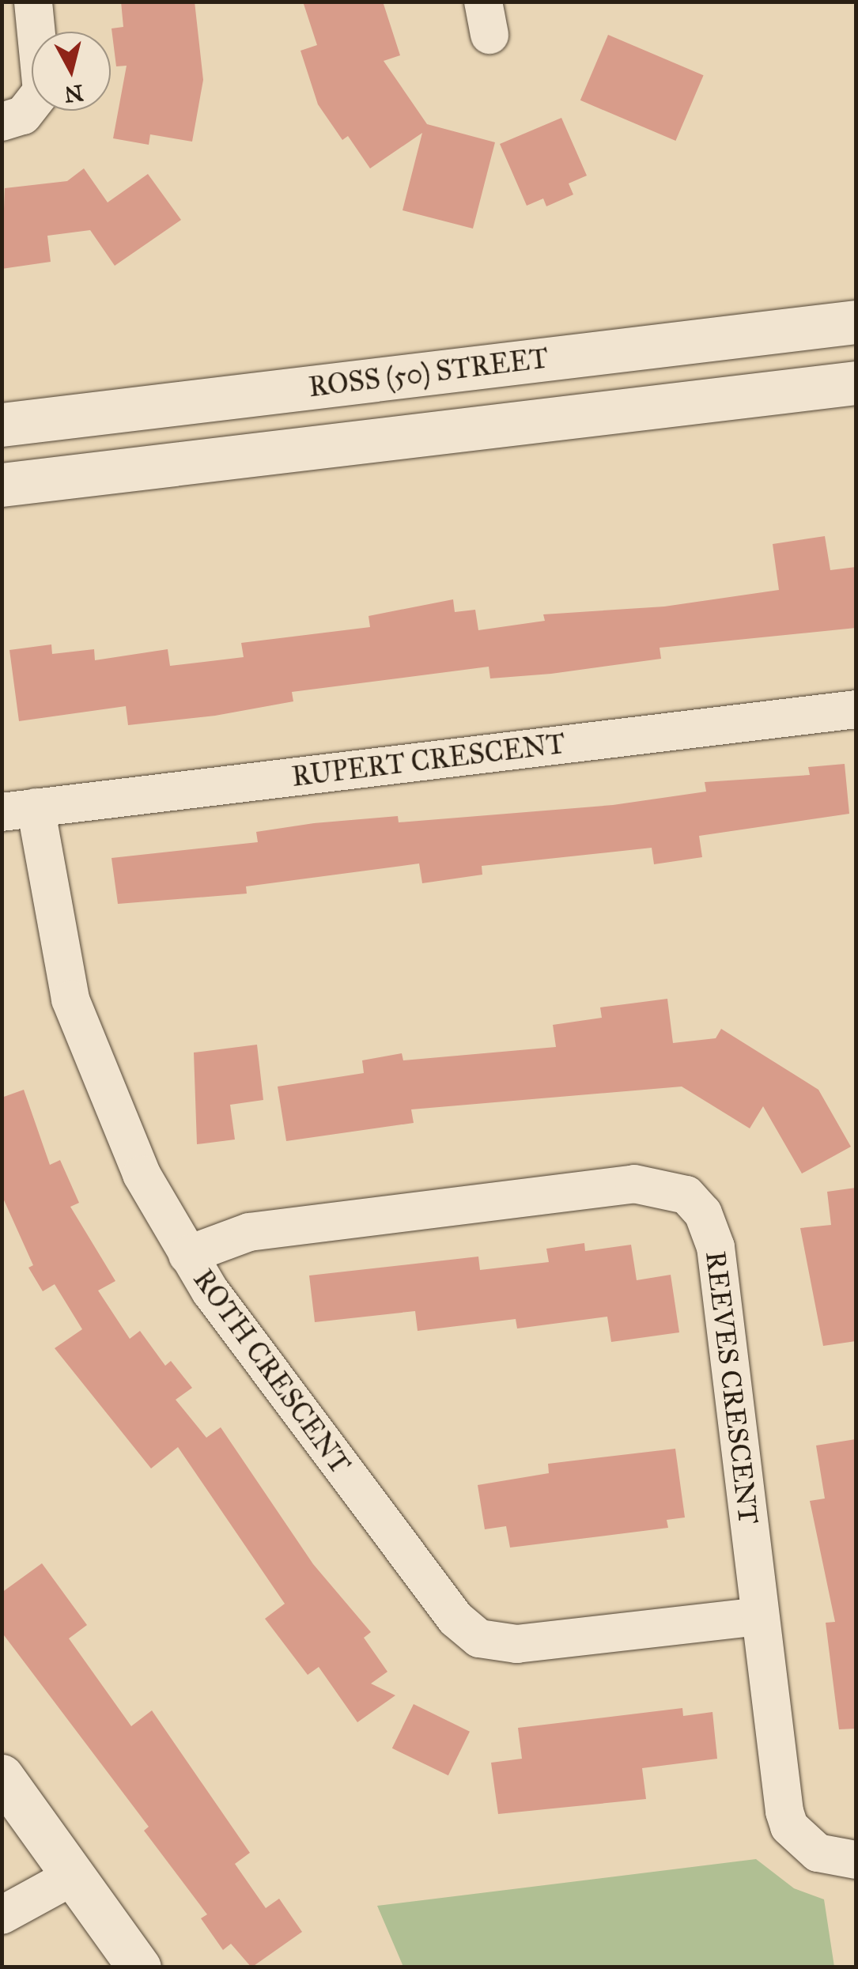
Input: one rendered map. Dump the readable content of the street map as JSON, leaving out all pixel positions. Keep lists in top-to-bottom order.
{
  "streets": {
    "street": [
      "ROSS (50) STREET",
      "RUPERT CRESCENT",
      "ROTH CRESCENT",
      "REEVES CRESCENT"
    ]
  },
  "crossings": [
    ["RUPERT CRESCENT", "ROTH CRESCENT"],
    ["ROTH CRESCENT", "REEVES CRESCENT"]
  ],
  "north": "bottom"
}
